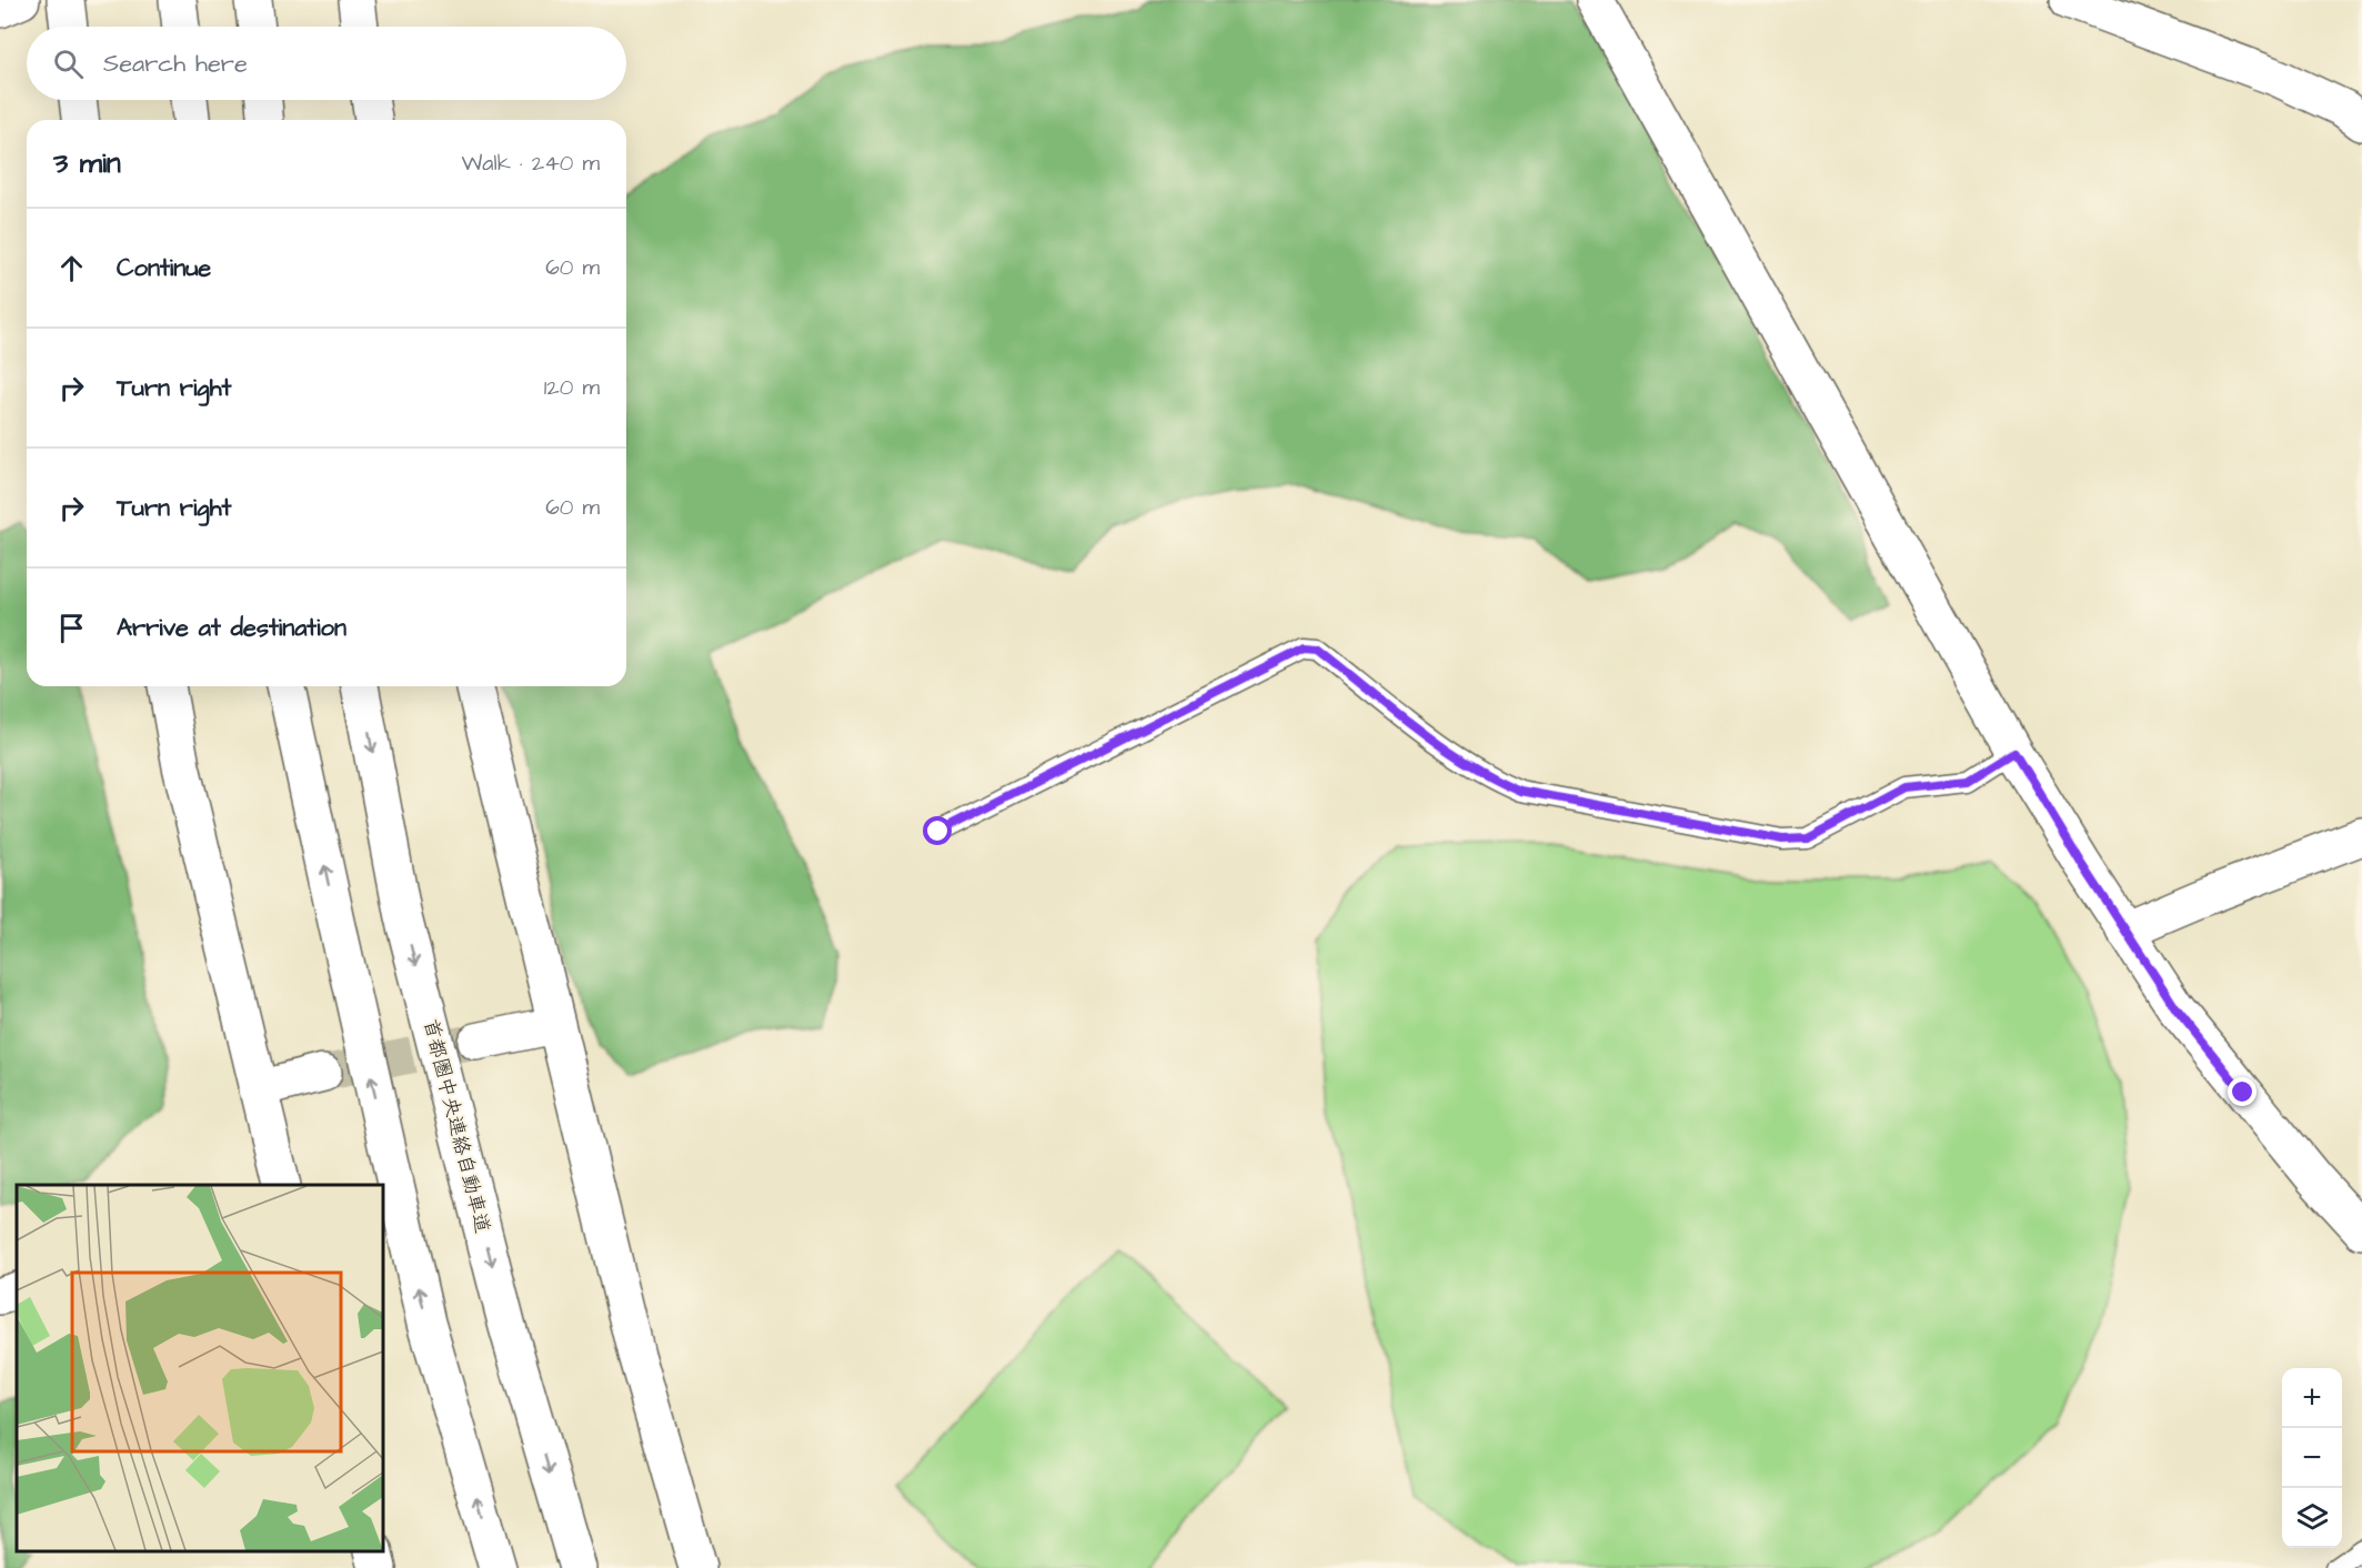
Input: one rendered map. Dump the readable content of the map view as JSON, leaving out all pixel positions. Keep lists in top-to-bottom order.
{
  "streets": {
    "main road": ["首都圏中央連絡自動車道"]
  },
  "page": {
    "search": "Search here",
    "heading": ["3 min", "Walk · 240 m"],
    "list": [
      ["Continue", "60 m"],
      ["Turn right", "120 m"],
      ["Turn right", "60 m"],
      "Arrive at destination"
    ],
    "map_buttons": ["+", "−"]
  }
}
